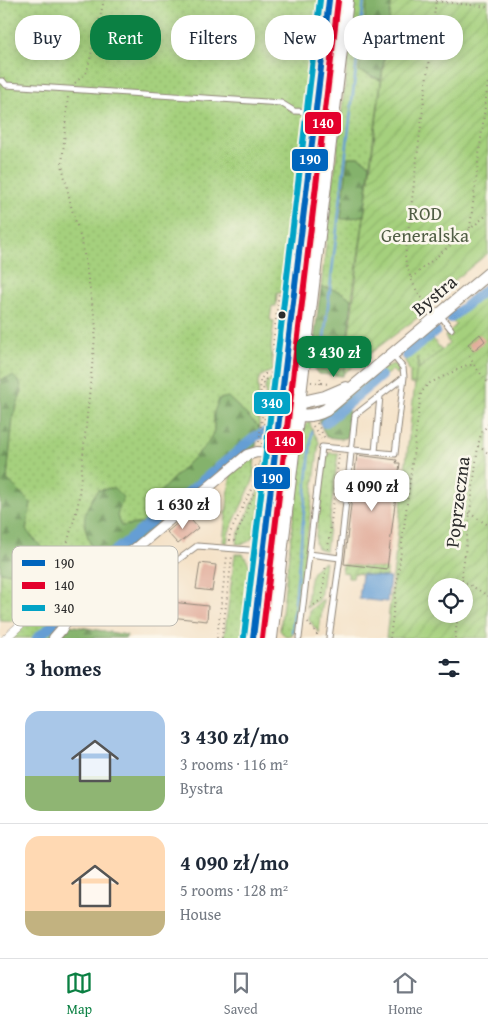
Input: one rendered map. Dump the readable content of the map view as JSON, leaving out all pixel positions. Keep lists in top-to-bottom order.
{
  "streets": {
    "street": ["Bystra"],
    "path": ["Poprzeczna"]
  },
  "parks": ["ROD Generalska"],
  "lines": ["transit line 190", "transit line 340", "transit line 140"],
  "legend": ["190", "140", "340"],
  "page": {
    "chip": [
      "Buy",
      "Rent",
      "Filters",
      "New",
      "Apartment"
    ],
    "price": ["3 430 zł", "4 090 zł", "1 630 zł"],
    "heading": "3 homes",
    "list": [
      {
        "name": "3 430 zł/mo",
        "note": "3 rooms · 116 m² · Bystra"
      },
      {
        "name": "4 090 zł/mo",
        "note": "5 rooms · 128 m² · House"
      }
    ],
    "tabs": ["Map", "Saved", "Home"]
  }
}
